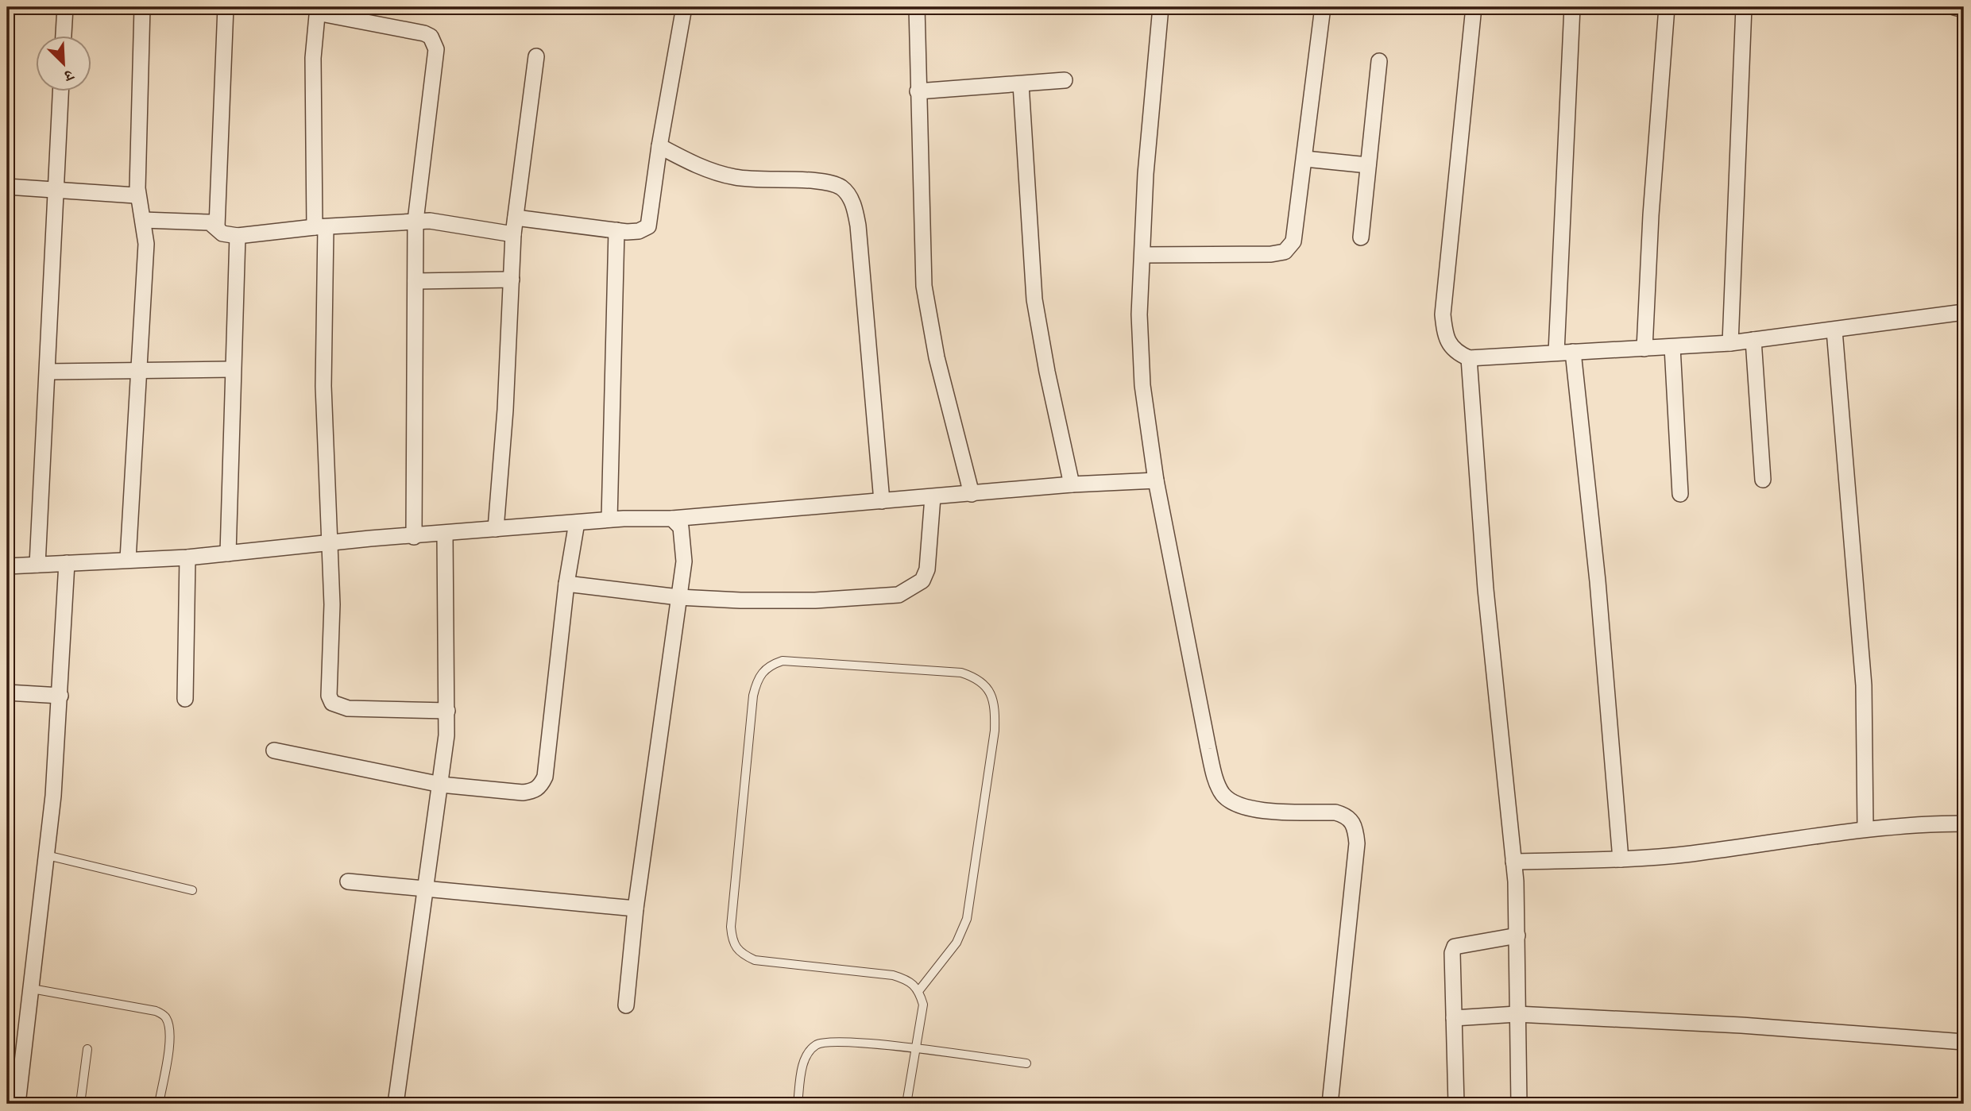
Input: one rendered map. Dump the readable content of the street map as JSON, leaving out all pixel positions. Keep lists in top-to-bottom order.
{
  "north": "bottom right"
}
